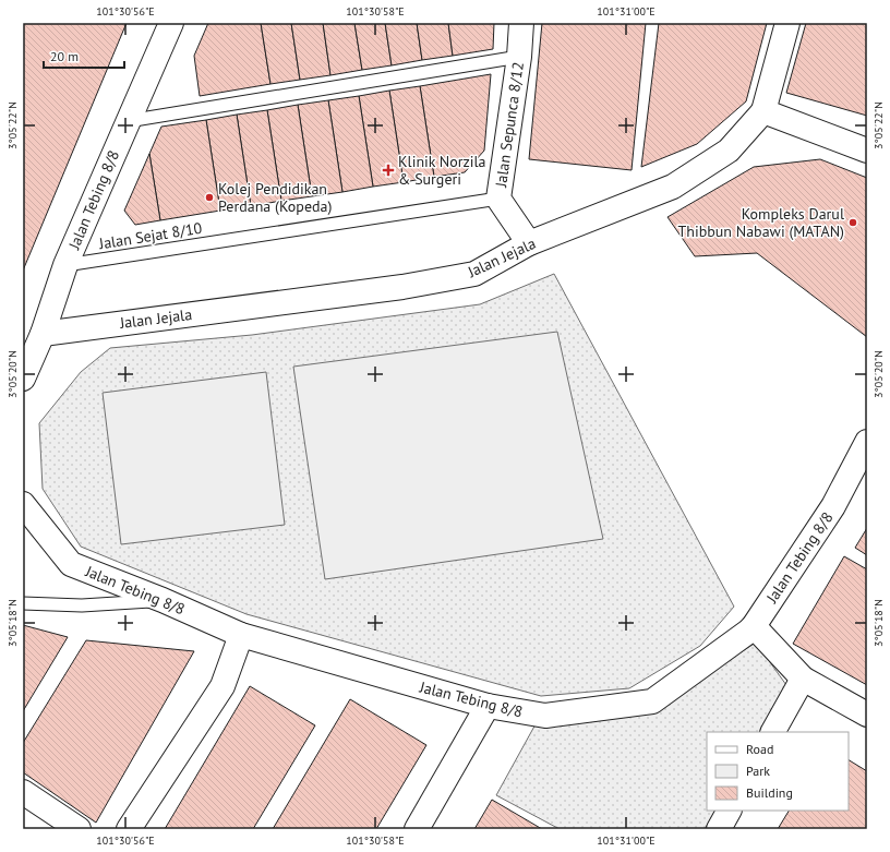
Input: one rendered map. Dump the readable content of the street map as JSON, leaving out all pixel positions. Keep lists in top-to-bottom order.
{
  "streets": {
    "street": ["Jalan Sepunca 8/12", "Jalan Tebing 8/8", "Jalan Jejala"],
    "lane": ["Jalan Sejat 8/10"]
  },
  "crossings": [
    ["Jalan Sepunca 8/12", "Jalan Sejat 8/10"],
    ["Jalan Sepunca 8/12", "Jalan Jejala"],
    ["Jalan Tebing 8/8", "Jalan Sejat 8/10"],
    ["Jalan Tebing 8/8", "Jalan Jejala"]
  ],
  "places": {
    "health": ["Klinik Norzila & Surgeri"],
    "other": ["Kolej Pendidikan Perdana (Kopeda)", "Kompleks Darul Thibbun Nabawi (MATAN)"]
  },
  "legend": ["Road", "Park", "Building"],
  "scale_bar": "20 m",
  "coordinates": [
    "101°30'56\"E",
    "101°30'58\"E",
    "101°31'00\"E",
    "3°05'22\"N",
    "3°05'20\"N",
    "3°05'18\"N"
  ]
}
